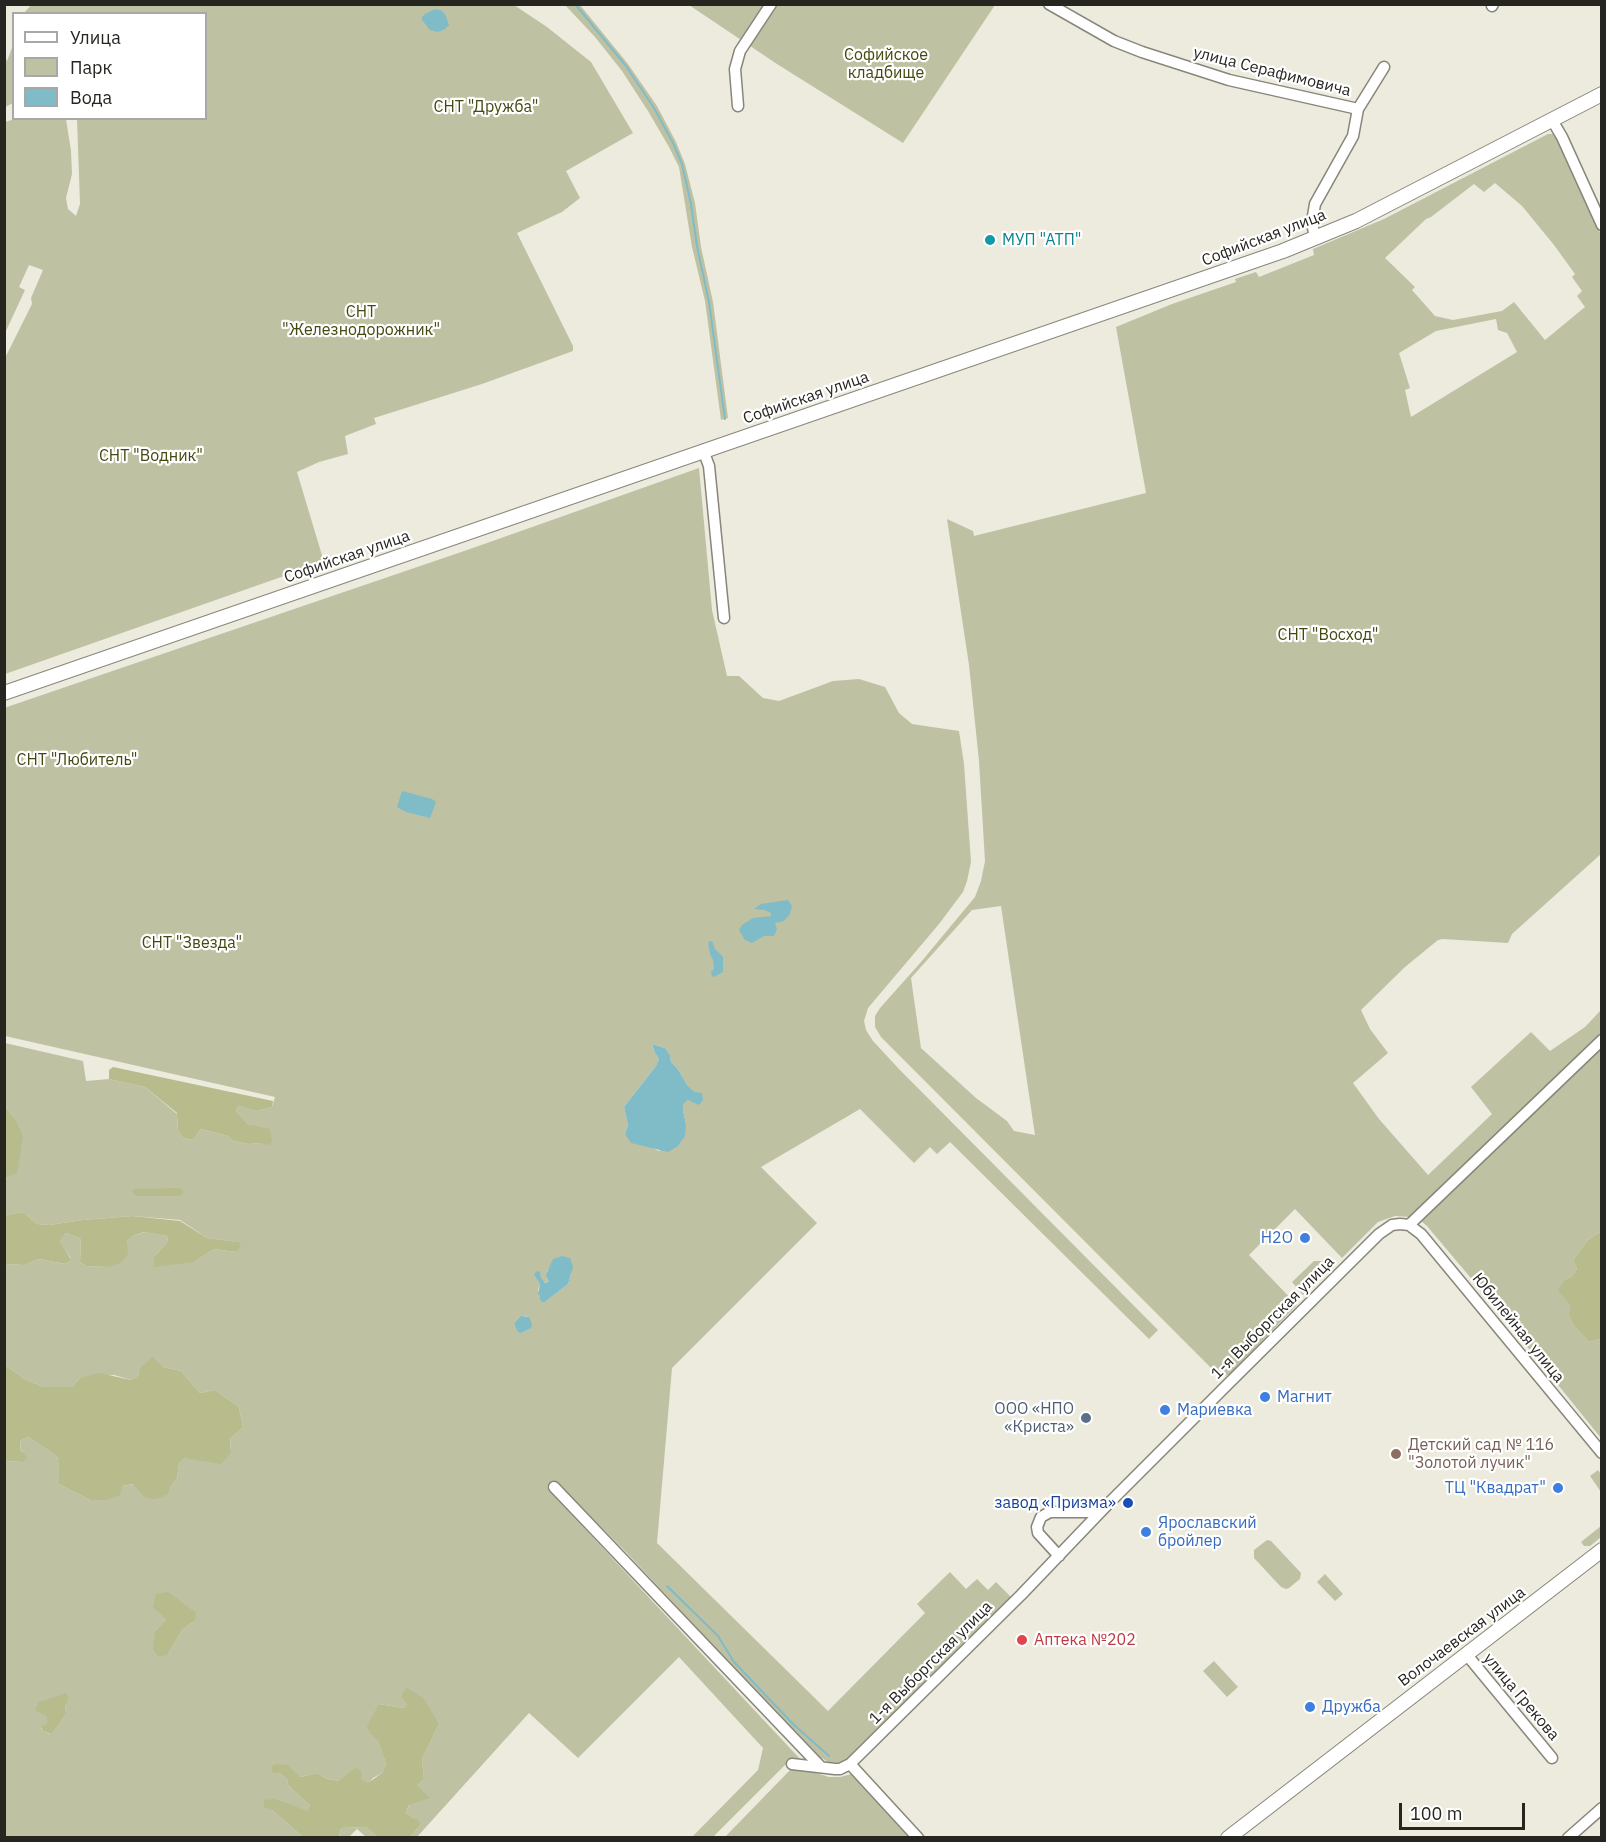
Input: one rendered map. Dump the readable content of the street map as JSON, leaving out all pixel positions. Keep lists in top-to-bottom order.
{
  "streets": {
    "main road": ["Софийская улица", "Волочаевская улица"],
    "street": [
      "улица Серафимовича",
      "1-я Выборгская улица",
      "Юбилейная улица",
      "улица Грекова"
    ]
  },
  "crossings": [
    ["1-я Выборгская улица", "Юбилейная улица"],
    ["Волочаевская улица", "улица Грекова"]
  ],
  "parks": [
    "Софийское кладбище",
    "СНТ \"Дружба\"",
    "СНТ \"Железнодорожник\"",
    "СНТ \"Водник\"",
    "СНТ \"Восход\"",
    "СНТ \"Любитель\"",
    "СНТ \"Звезда\""
  ],
  "places": [
    "МУП \"АТП\"",
    "H2O",
    "Магнит",
    "Мариевка",
    "ООО «НПО «Криста»",
    "Детский сад № 116 \"Золотой лучик\"",
    "ТЦ \"Квадрат\"",
    "завод «Призма»",
    "Ярославский бройлер",
    "Аптека №202",
    "Дружба"
  ],
  "legend": ["Улица", "Парк", "Вода"],
  "scale_bar": "100 m"
}
